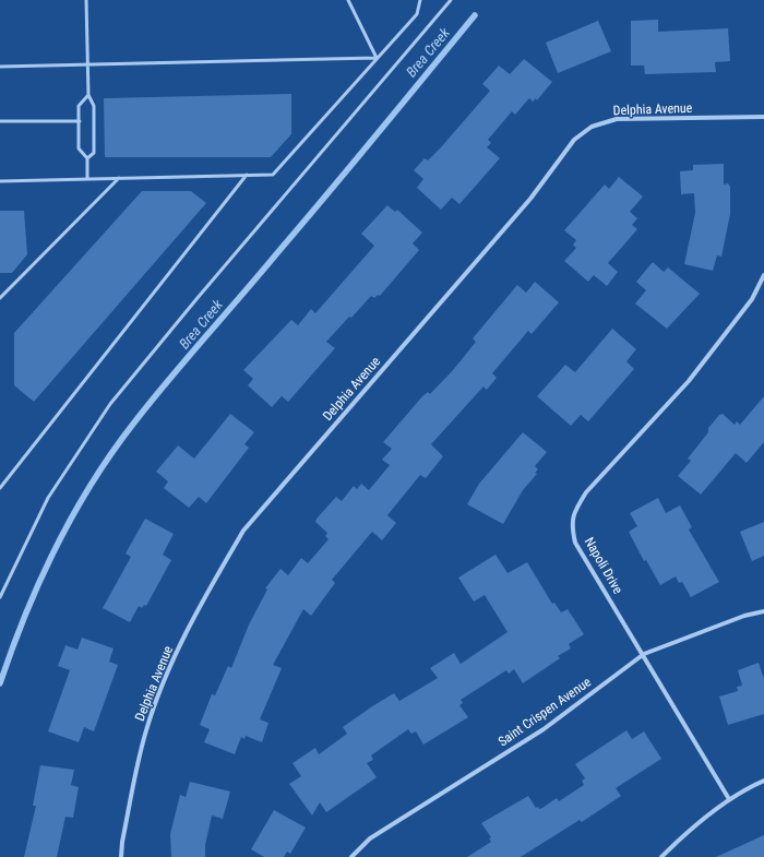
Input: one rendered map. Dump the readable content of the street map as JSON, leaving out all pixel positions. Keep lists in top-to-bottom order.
{
  "streets": {
    "street": ["Delphia Avenue", "Napoli Drive", "Saint Crispen Avenue"]
  },
  "crossings": [
    ["Napoli Drive", "Saint Crispen Avenue"]
  ],
  "water": ["Brea Creek"]
}
